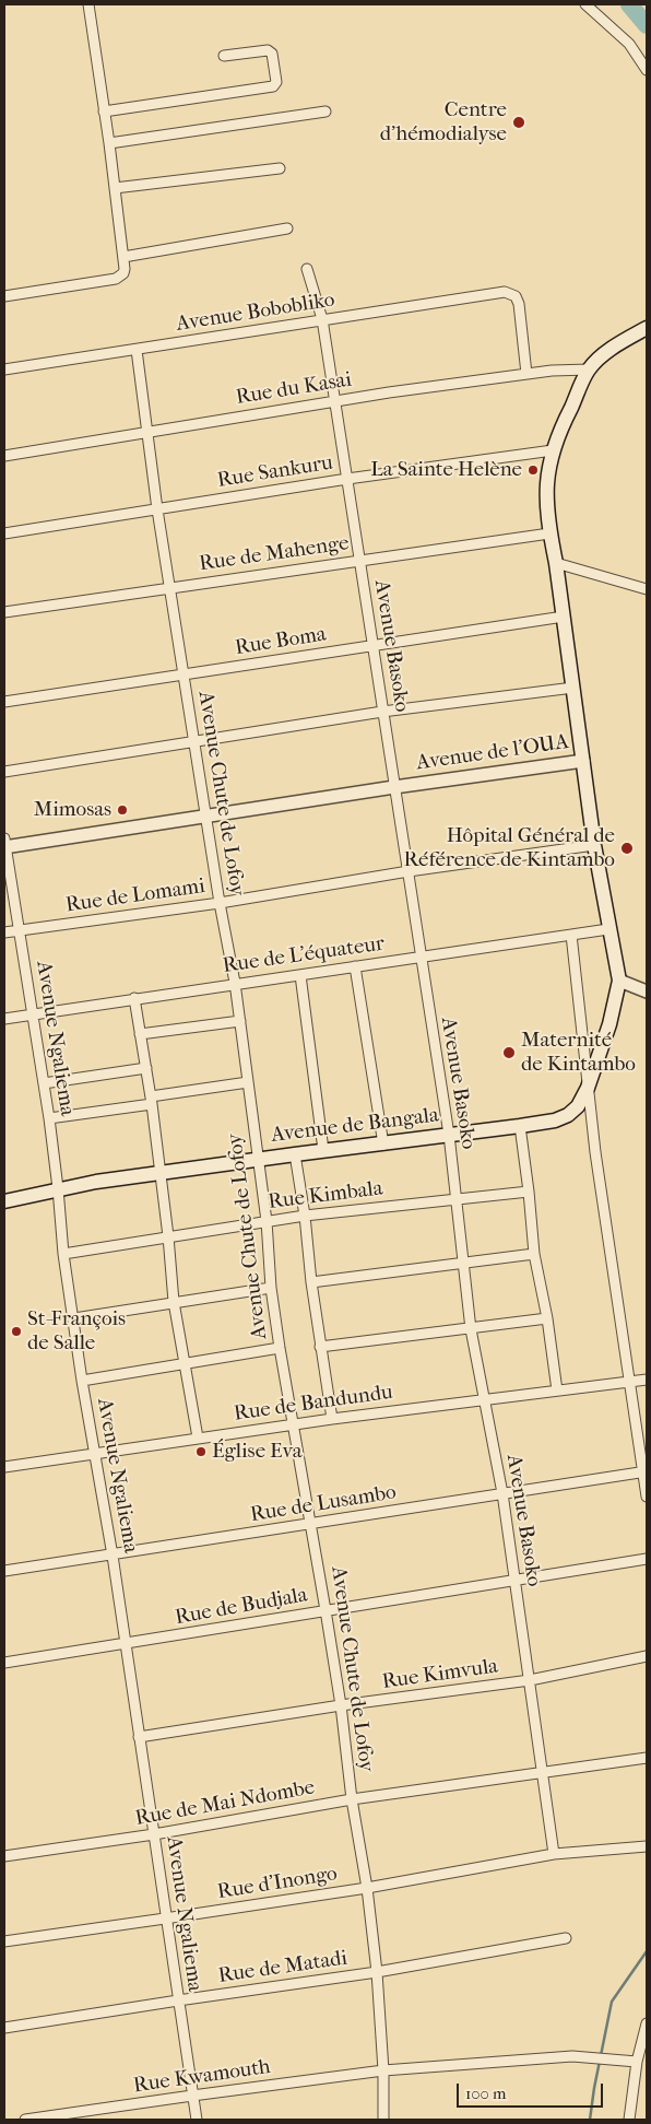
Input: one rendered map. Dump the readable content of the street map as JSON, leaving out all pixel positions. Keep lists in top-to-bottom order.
{
  "streets": {
    "main road": ["Avenue de l’OUA", "Avenue de Bangala"],
    "street": [
      "Avenue Bobobliko",
      "Rue du Kasai",
      "Rue Sankuru",
      "Rue de Mahenge",
      "Rue Boma",
      "Avenue Basoko",
      "Avenue Chute de Lofoy",
      "Rue de Lomami",
      "Rue de L'équateur",
      "Avenue Ngaliema",
      "Rue Kimbala",
      "Rue de Bandundu",
      "Rue de Lusambo",
      "Rue de Budjala",
      "Rue Kimvula",
      "Rue de Mai Ndombe",
      "Rue d'Inongo",
      "Rue de Matadi",
      "Rue Kwamouth"
    ]
  },
  "crossings": [
    ["Avenue Bobobliko", "Rue du Kasai"],
    ["Avenue Bobobliko", "Avenue Basoko"],
    ["Avenue Bobobliko", "Avenue Chute de Lofoy"],
    ["Rue du Kasai", "Avenue Basoko"],
    ["Rue du Kasai", "Avenue de l’OUA"],
    ["Rue du Kasai", "Avenue Chute de Lofoy"],
    ["Rue Sankuru", "Avenue Basoko"],
    ["Rue Sankuru", "Avenue de l’OUA"],
    ["Rue Sankuru", "Avenue Chute de Lofoy"],
    ["Rue de Mahenge", "Avenue Basoko"],
    ["Rue de Mahenge", "Avenue de l’OUA"],
    ["Rue de Mahenge", "Avenue Chute de Lofoy"],
    ["Rue Boma", "Avenue Basoko"],
    ["Rue Boma", "Avenue de l’OUA"],
    ["Rue Boma", "Avenue Chute de Lofoy"],
    ["Avenue Basoko", "Avenue de l’OUA"],
    ["Avenue Basoko", "Rue de Lomami"],
    ["Avenue Basoko", "Rue de L'équateur"],
    ["Avenue Basoko", "Avenue de Bangala"],
    ["Avenue Basoko", "Rue Kimbala"],
    ["Avenue Basoko", "Rue de Bandundu"],
    ["Avenue Basoko", "Rue de Lusambo"],
    ["Avenue Basoko", "Rue de Budjala"],
    ["Avenue Basoko", "Rue Kimvula"],
    ["Avenue Basoko", "Rue de Mai Ndombe"],
    ["Avenue Basoko", "Rue d'Inongo"],
    ["Avenue de l’OUA", "Avenue Chute de Lofoy"],
    ["Avenue de l’OUA", "Avenue Ngaliema"],
    ["Avenue Chute de Lofoy", "Rue de Lomami"],
    ["Avenue Chute de Lofoy", "Rue de L'équateur"],
    ["Avenue Chute de Lofoy", "Avenue de Bangala"],
    ["Avenue Chute de Lofoy", "Rue Kimbala"],
    ["Avenue Chute de Lofoy", "Rue de Bandundu"],
    ["Avenue Chute de Lofoy", "Rue de Lusambo"],
    ["Avenue Chute de Lofoy", "Rue de Budjala"],
    ["Avenue Chute de Lofoy", "Rue Kimvula"],
    ["Avenue Chute de Lofoy", "Rue de Mai Ndombe"],
    ["Avenue Chute de Lofoy", "Rue d'Inongo"],
    ["Avenue Chute de Lofoy", "Rue de Matadi"],
    ["Avenue Chute de Lofoy", "Rue Kwamouth"],
    ["Rue de Lomami", "Avenue Ngaliema"],
    ["Rue de L'équateur", "Avenue Ngaliema"],
    ["Avenue Ngaliema", "Avenue de Bangala"],
    ["Avenue Ngaliema", "Rue Kimbala"],
    ["Avenue Ngaliema", "Rue de Bandundu"],
    ["Avenue Ngaliema", "Rue de Lusambo"],
    ["Avenue Ngaliema", "Rue de Budjala"],
    ["Avenue Ngaliema", "Rue Kimvula"],
    ["Avenue Ngaliema", "Rue de Mai Ndombe"],
    ["Avenue Ngaliema", "Rue d'Inongo"],
    ["Avenue Ngaliema", "Rue de Matadi"],
    ["Avenue Ngaliema", "Rue Kwamouth"]
  ],
  "places": [
    "Centre d'hémodialyse",
    "La Sainte Helène",
    "Mimosas",
    "Hôpital Général de Référence de Kintambo",
    "Maternité de Kintambo",
    "St-François de Salle",
    "Église Eva"
  ],
  "scale_bar": "100 m"
}
